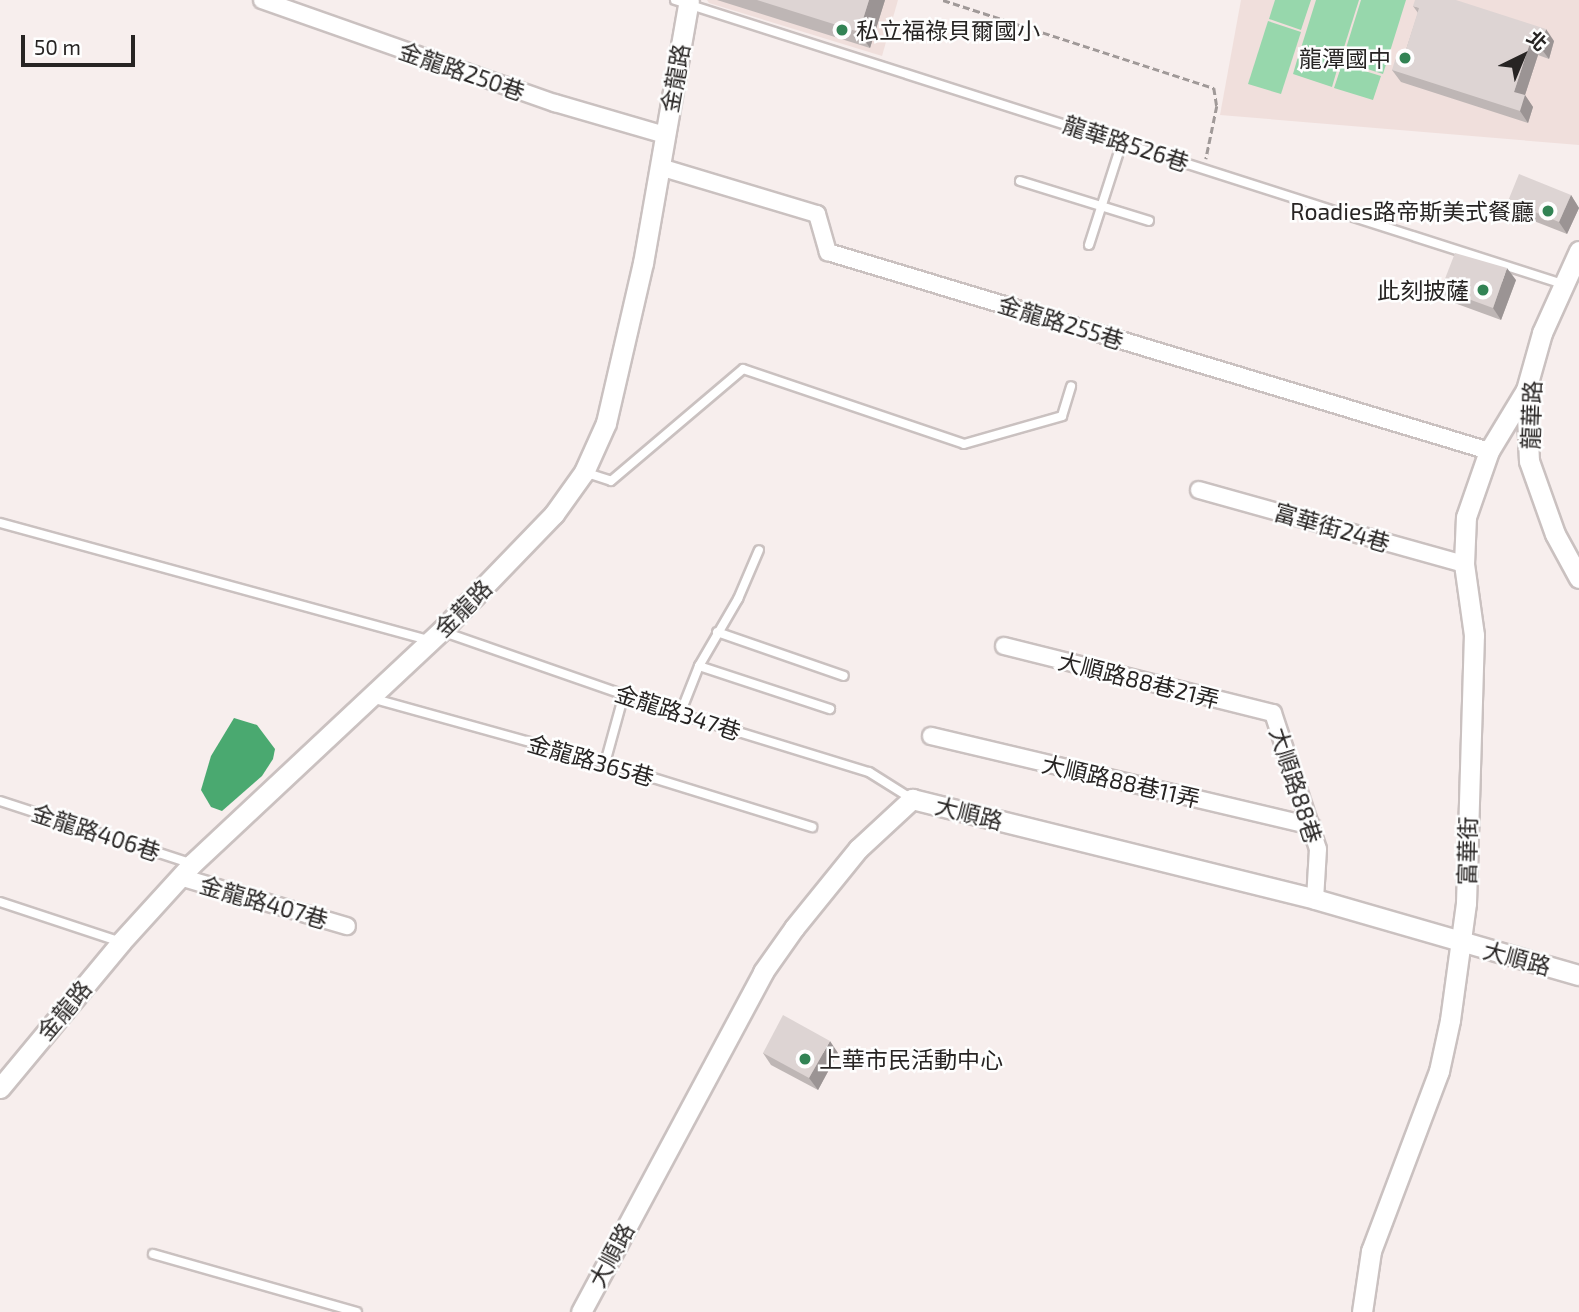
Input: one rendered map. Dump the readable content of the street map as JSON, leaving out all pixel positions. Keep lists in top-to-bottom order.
{
  "streets": {
    "street": [
      "金龍路250巷",
      "金龍路",
      "金龍路255巷",
      "龍華路",
      "富華街24巷",
      "大順路88巷21弄",
      "大順路88巷11弄",
      "大順路88巷",
      "大順路",
      "富華街",
      "金龍路407巷"
    ],
    "lane": [
      "龍華路526巷",
      "金龍路347巷",
      "金龍路365巷",
      "金龍路406巷"
    ]
  },
  "crossings": [
    ["金龍路250巷", "金龍路"],
    ["金龍路", "龍華路526巷"],
    ["金龍路", "金龍路255巷"],
    ["金龍路", "金龍路347巷"],
    ["金龍路", "金龍路365巷"],
    ["金龍路", "金龍路406巷"],
    ["金龍路", "金龍路407巷"],
    ["龍華路526巷", "龍華路"],
    ["金龍路255巷", "富華街"],
    ["龍華路", "富華街"],
    ["富華街24巷", "富華街"],
    ["大順路88巷21弄", "大順路88巷"],
    ["金龍路347巷", "大順路"],
    ["大順路88巷11弄", "大順路88巷"],
    ["大順路88巷", "大順路"],
    ["大順路", "富華街"],
    ["金龍路406巷", "金龍路407巷"]
  ],
  "places": [
    "私立福祿貝爾國小",
    "龍潭國中",
    "Roadies路帝斯美式餐廳",
    "此刻披薩",
    "上華市民活動中心"
  ],
  "scale_bar": "50 m",
  "north": "top right"
}
